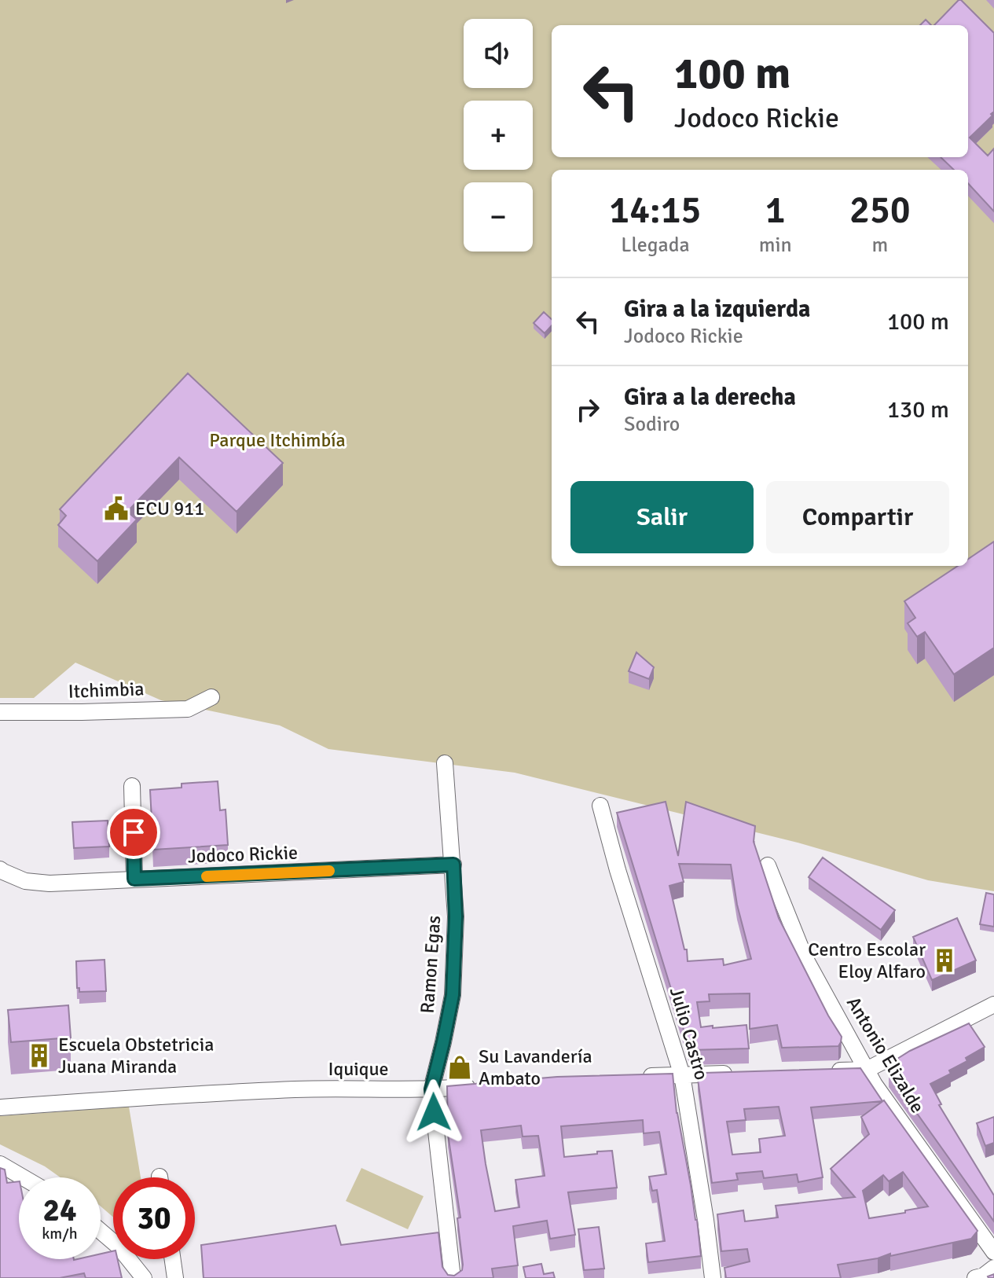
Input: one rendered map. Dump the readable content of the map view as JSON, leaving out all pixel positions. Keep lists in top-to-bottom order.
{
  "streets": {
    "street": [
      "Itchimbia",
      "Jodoco Rickie",
      "Ramon Egas",
      "Julio Castro",
      "Antonio Elizalde",
      "Iquique"
    ]
  },
  "crossings": [
    ["Jodoco Rickie", "Ramon Egas"],
    ["Ramon Egas", "Iquique"]
  ],
  "parks": ["Parque Itchimbía"],
  "places": {
    "public building": ["ECU 911"],
    "building": ["Centro Escolar Eloy Alfaro", "Escuela Obstetricia Juana Miranda"],
    "shop": ["Su Lavandería Ambato"]
  },
  "page": {
    "map_buttons": ["+", "−"],
    "turn": ["100 m", "Jodoco Rickie"],
    "eta": [
      "14:15",
      "Llegada",
      "1",
      "min",
      "250",
      "m"
    ],
    "list": [
      {
        "name": "Gira a la izquierda",
        "note": "Jodoco Rickie",
        "value": "100 m"
      },
      {
        "name": "Gira a la derecha",
        "note": "Sodiro",
        "value": "130 m"
      }
    ],
    "buttons": ["Salir", "Compartir"],
    "speed": "24 km/h",
    "limit": "30"
  }
}
